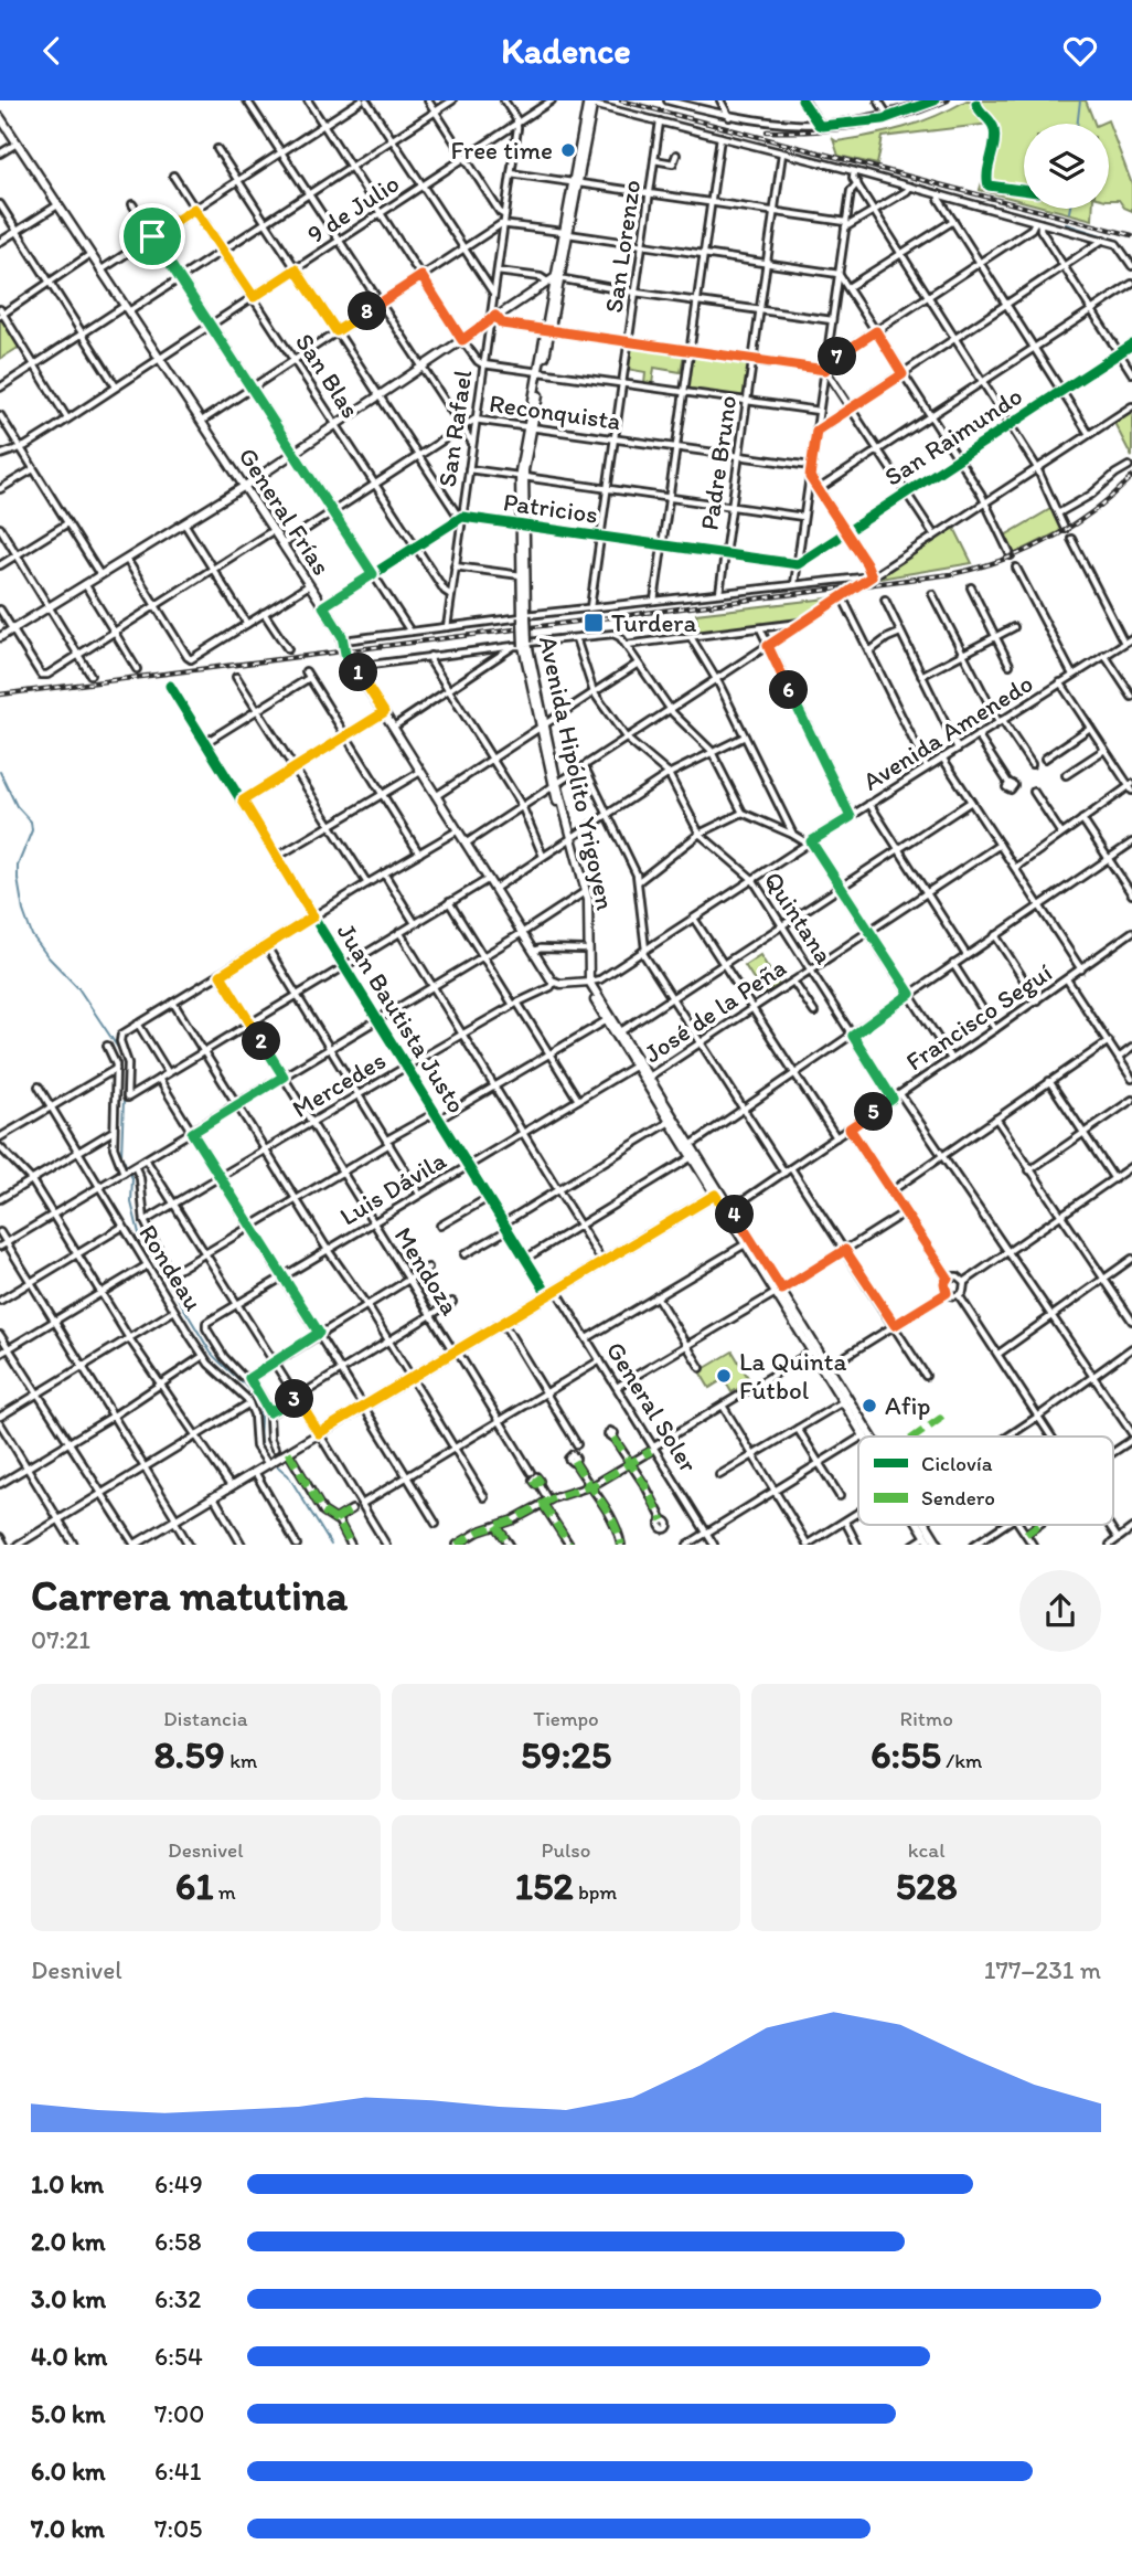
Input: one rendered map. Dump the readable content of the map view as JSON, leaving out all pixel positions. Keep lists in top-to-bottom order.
{
  "streets": {
    "main road": ["General Frías", "Avenida Hipólito Yrigoyen"],
    "street": [
      "9 de Julio",
      "San Lorenzo",
      "San Blas",
      "Reconquista",
      "San Rafael",
      "San Raimundo",
      "Padre Bruno",
      "Patricios",
      "Avenida Amenedo",
      "Quintana",
      "José de la Peña",
      "Francisco Seguí",
      "Juan Bautista Justo",
      "Mercedes",
      "Luis Dávila",
      "Rondeau",
      "Mendoza",
      "General Soler"
    ]
  },
  "crossings": [
    ["9 de Julio", "San Blas"],
    ["9 de Julio", "San Rafael"],
    ["9 de Julio", "General Frías"],
    ["San Lorenzo", "Reconquista"],
    ["San Lorenzo", "Patricios"],
    ["San Blas", "Reconquista"],
    ["San Blas", "San Rafael"],
    ["Reconquista", "San Rafael"],
    ["Reconquista", "Padre Bruno"],
    ["Reconquista", "General Frías"],
    ["Reconquista", "Avenida Hipólito Yrigoyen"],
    ["San Rafael", "Patricios"],
    ["San Raimundo", "Patricios"],
    ["Padre Bruno", "Patricios"],
    ["Patricios", "Avenida Hipólito Yrigoyen"],
    ["General Frías", "Mercedes"],
    ["Avenida Amenedo", "Avenida Hipólito Yrigoyen"],
    ["Avenida Amenedo", "Quintana"],
    ["Quintana", "José de la Peña"],
    ["Quintana", "Francisco Seguí"],
    ["Juan Bautista Justo", "Mercedes"],
    ["Juan Bautista Justo", "Luis Dávila"],
    ["Mercedes", "Mendoza"],
    ["Luis Dávila", "Mendoza"]
  ],
  "places": {
    "other": ["Free time", "La Quinta Fútbol", "Afip"],
    "transit": ["Turdera"]
  },
  "legend": ["Ciclovía", "Sendero"],
  "page": {
    "header": "Kadence",
    "pins": [
      "8",
      "7",
      "1",
      "6",
      "2",
      "5",
      "4",
      "3"
    ],
    "heading": ["Carrera matutina", "07:21"],
    "stats": [
      ["Distancia", "8.59 km"],
      ["Tiempo", "59:25"],
      ["Ritmo", "6:55 /km"],
      ["Desnivel", "61 m"],
      ["Pulso", "152 bpm"],
      ["kcal", "528"]
    ],
    "chart": ["Desnivel", "177–231 m"],
    "list": [
      {
        "name": "1.0 km",
        "note": "6:49"
      },
      {
        "name": "2.0 km",
        "note": "6:58"
      },
      {
        "name": "3.0 km",
        "note": "6:32"
      },
      {
        "name": "4.0 km",
        "note": "6:54"
      },
      {
        "name": "5.0 km",
        "note": "7:00"
      },
      {
        "name": "6.0 km",
        "note": "6:41"
      },
      {
        "name": "7.0 km",
        "note": "7:05"
      }
    ]
  }
}
